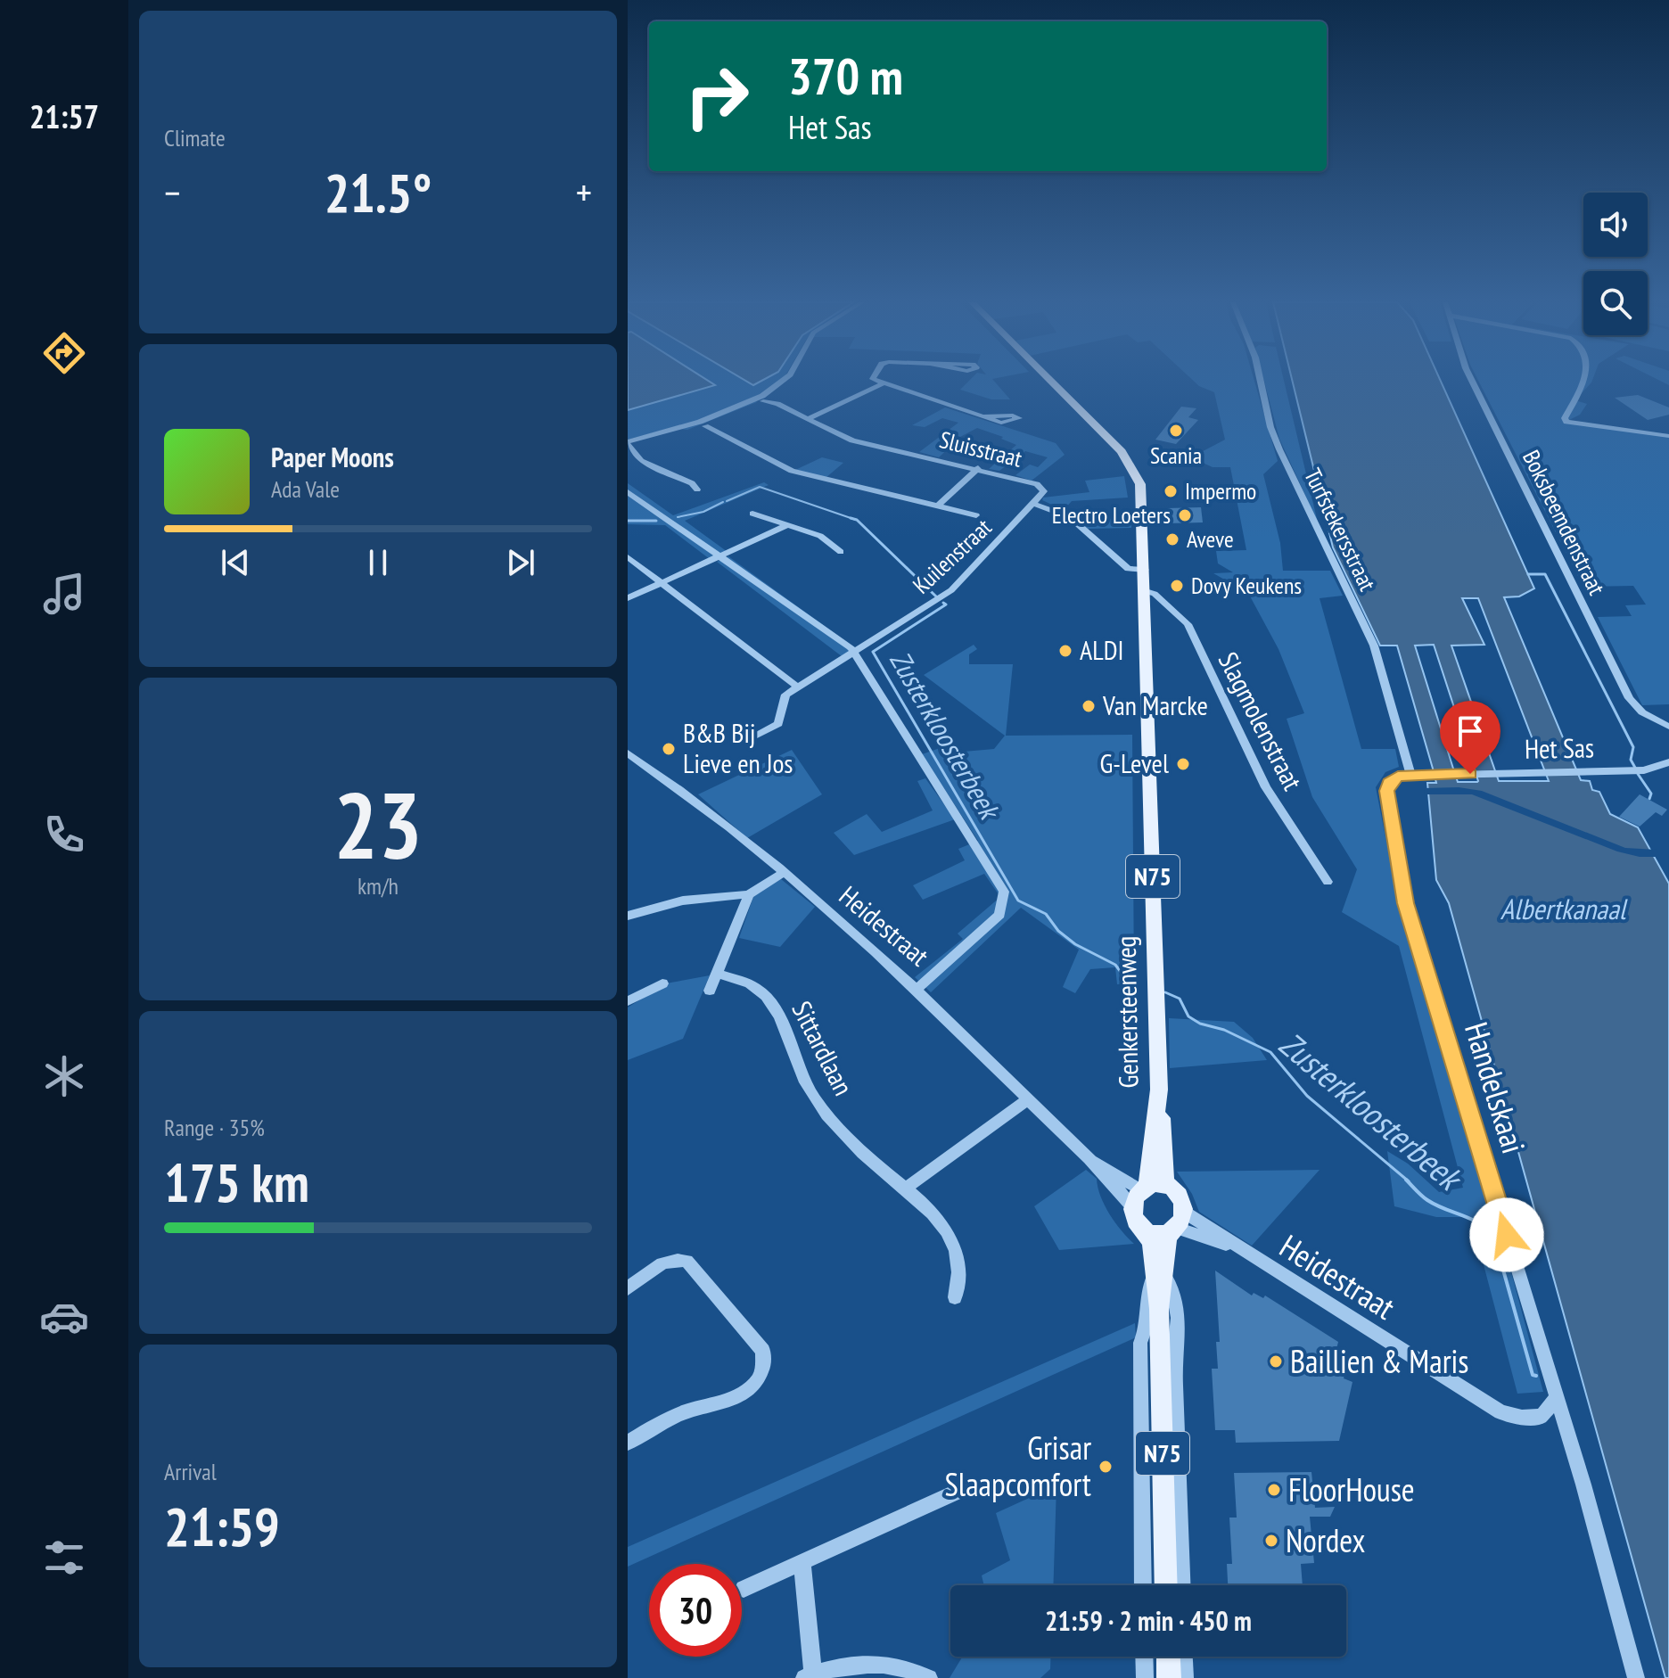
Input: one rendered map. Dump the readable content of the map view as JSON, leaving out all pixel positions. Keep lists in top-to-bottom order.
{
  "streets": {
    "main road": ["N75", "Genkersteenweg"],
    "street": [
      "Sluisstraat",
      "Boksbeemdenstraat",
      "Turfstekersstraat",
      "Kuilenstraat",
      "Slagmolenstraat",
      "Het Sas",
      "Heidestraat",
      "Sittardlaan",
      "Handelskaai"
    ]
  },
  "crossings": [
    ["Sluisstraat", "Kuilenstraat"],
    ["Sluisstraat", "Genkersteenweg"],
    ["Turfstekersstraat", "Het Sas"],
    ["Turfstekersstraat", "Handelskaai"],
    ["Slagmolenstraat", "Genkersteenweg"],
    ["Het Sas", "Handelskaai"],
    ["N75", "Heidestraat"],
    ["N75", "Genkersteenweg"],
    ["Heidestraat", "Genkersteenweg"],
    ["Heidestraat", "Handelskaai"]
  ],
  "water": ["Zusterkloosterbeek", "Albertkanaal"],
  "places": [
    "Scania",
    "Impermo",
    "Electro Loeters",
    "Aveve",
    "Dovy Keukens",
    "ALDI",
    "Van Marcke",
    "B&B Bij Lieve en Jos",
    "G-Level",
    "Baillien & Maris",
    "Grisar Slaapcomfort",
    "FloorHouse",
    "Nordex"
  ],
  "page": {
    "tabs": "21:57",
    "tile": [
      "Climate",
      ["23", "km/h"],
      ["Range · 35%", "175 km"],
      ["Arrival", "21:59"]
    ],
    "turn": ["370 m", "Het Sas"],
    "heat": ["−", "21.5°", "+"],
    "song": ["Paper Moons", "Ada Vale"],
    "limit": "30",
    "trip": "21:59 · 2 min · 450 m"
  }
}
